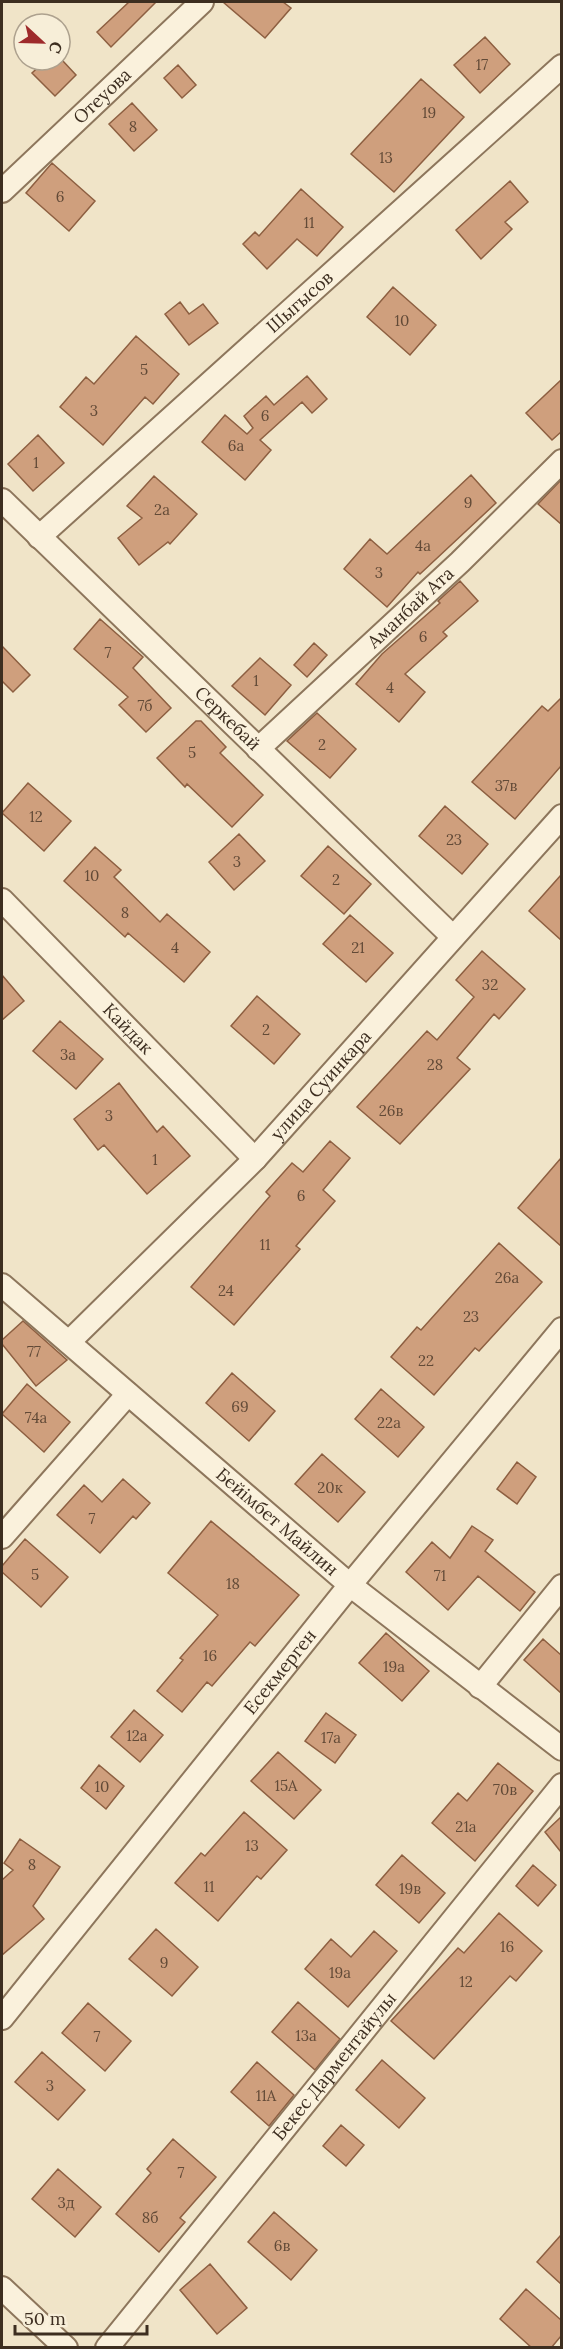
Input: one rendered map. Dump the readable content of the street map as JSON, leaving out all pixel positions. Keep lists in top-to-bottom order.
{
  "streets": {
    "street": [
      "Отеуова",
      "Шыгысов",
      "Аманбай Ата",
      "Серкебай",
      "Кайдак",
      "улица Суинкара",
      "Бейімбет Майлин",
      "Eсекмерген",
      "Бекес Дарментайулы"
    ]
  },
  "crossings": [
    ["Шыгысов", "Серкебай"],
    ["Аманбай Ата", "Серкебай"],
    ["Серкебай", "улица Суинкара"],
    ["Кайдак", "улица Суинкара"],
    ["улица Суинкара", "Бейімбет Майлин"],
    ["Бейімбет Майлин", "Eсекмерген"]
  ],
  "house_numbers": [
    "17",
    "19",
    "8",
    "13",
    "6",
    "11",
    "10",
    "5",
    "3",
    "6",
    "6а",
    "1",
    "9",
    "2а",
    "4а",
    "3",
    "6",
    "7",
    "1",
    "4",
    "7б",
    "2",
    "5",
    "37в",
    "12",
    "23",
    "3",
    "10",
    "2",
    "8",
    "4",
    "21",
    "32",
    "2",
    "3а",
    "28",
    "26в",
    "3",
    "1",
    "6",
    "11",
    "26а",
    "24",
    "23",
    "77",
    "22",
    "69",
    "74а",
    "22а",
    "20к",
    "7",
    "5",
    "71",
    "18",
    "16",
    "19а",
    "12а",
    "17а",
    "15А",
    "10",
    "70в",
    "21а",
    "13",
    "8",
    "11",
    "19в",
    "16",
    "9",
    "19а",
    "12",
    "13а",
    "7",
    "3",
    "11А",
    "7",
    "3д",
    "8б",
    "6в"
  ],
  "scale_bar": "50 m",
  "north": "right"
}
